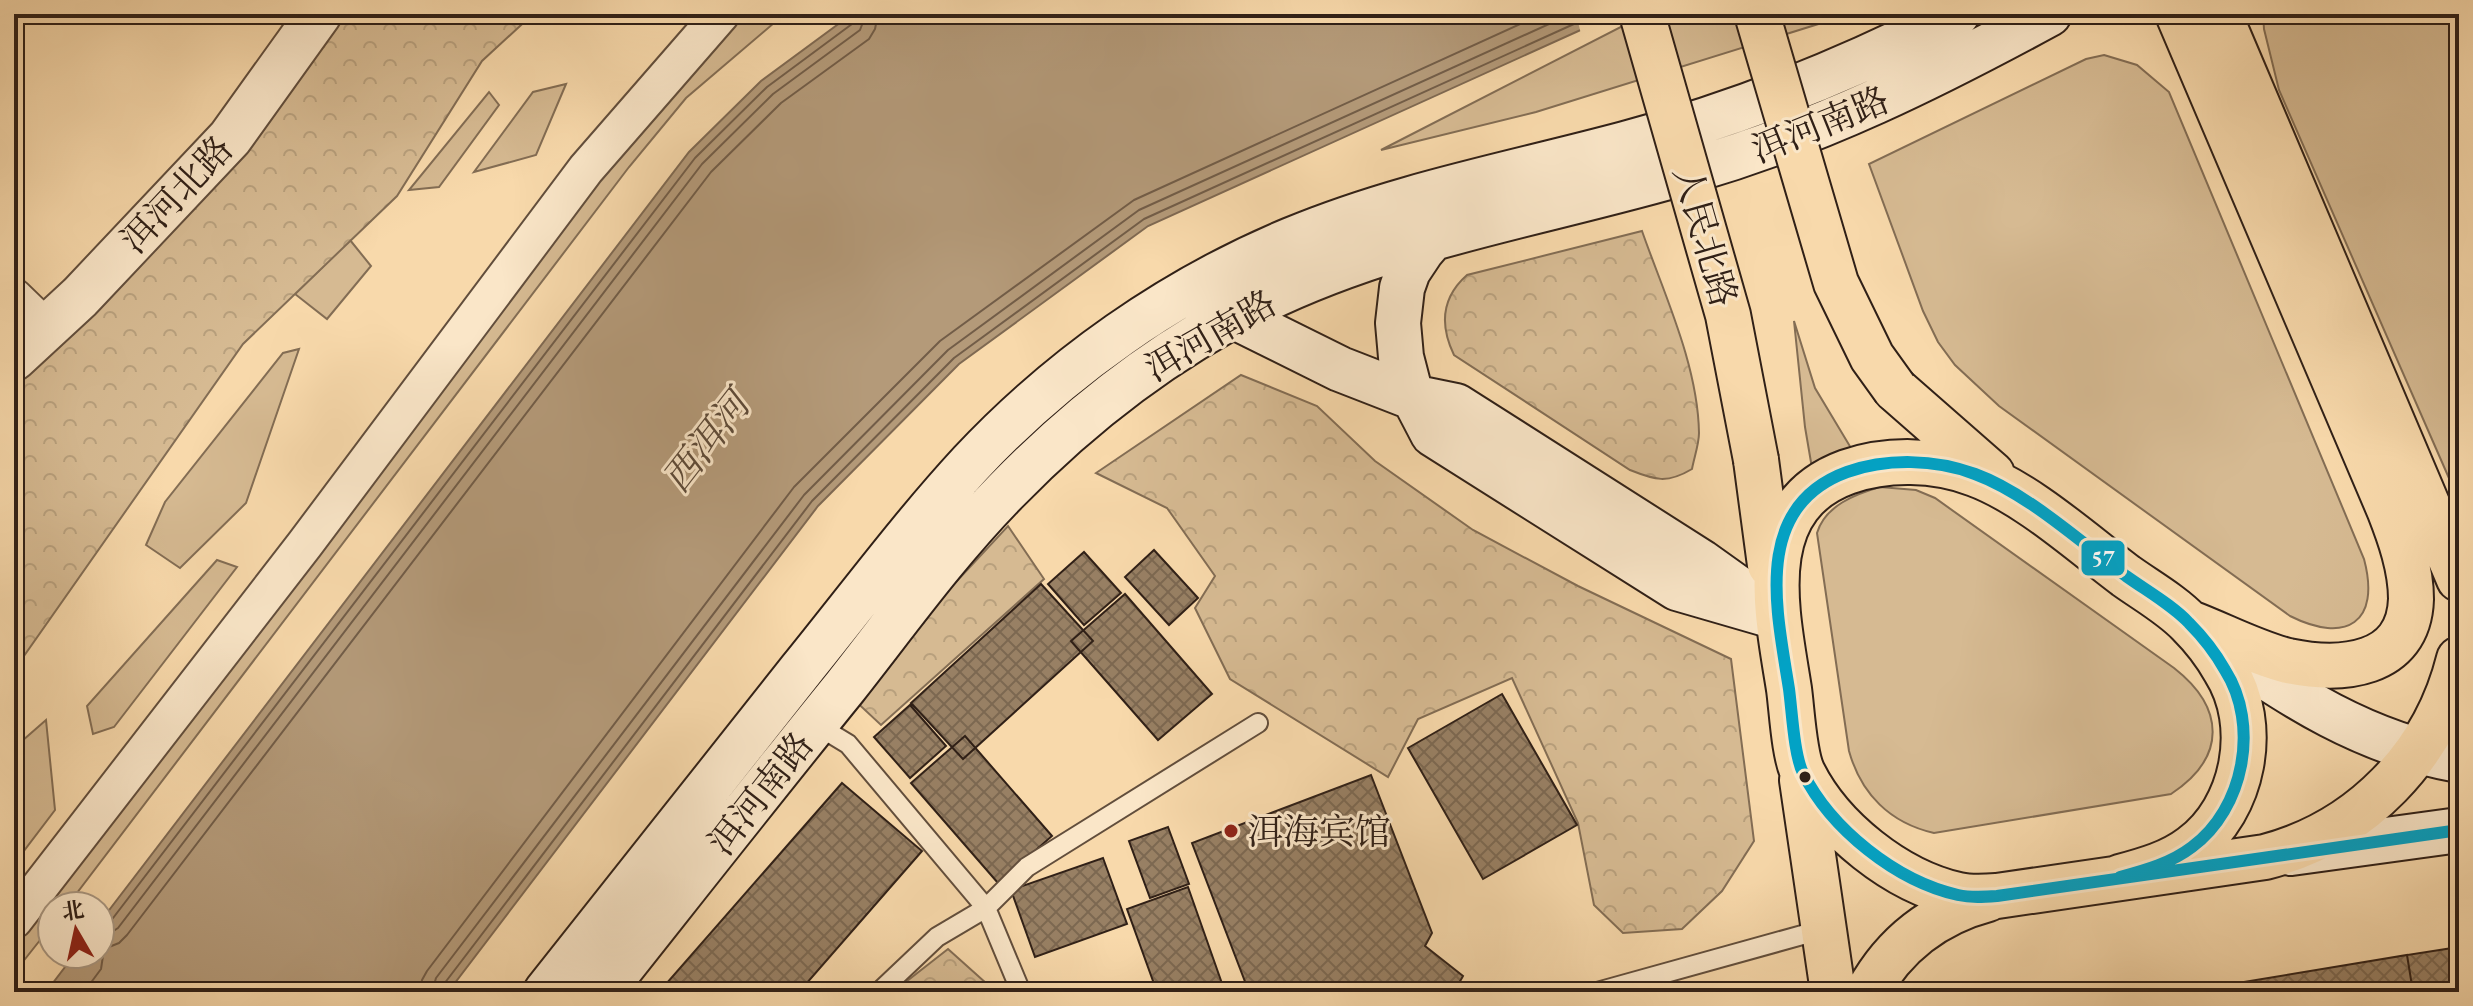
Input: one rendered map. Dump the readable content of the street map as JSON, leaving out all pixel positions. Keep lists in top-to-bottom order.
{
  "streets": {
    "main road": ["洱河南路", "洱河北路", "人民北路"]
  },
  "water": ["西洱河"],
  "places": ["洱海宾馆"],
  "lines": ["transit line 57"],
  "north": "top"
}
